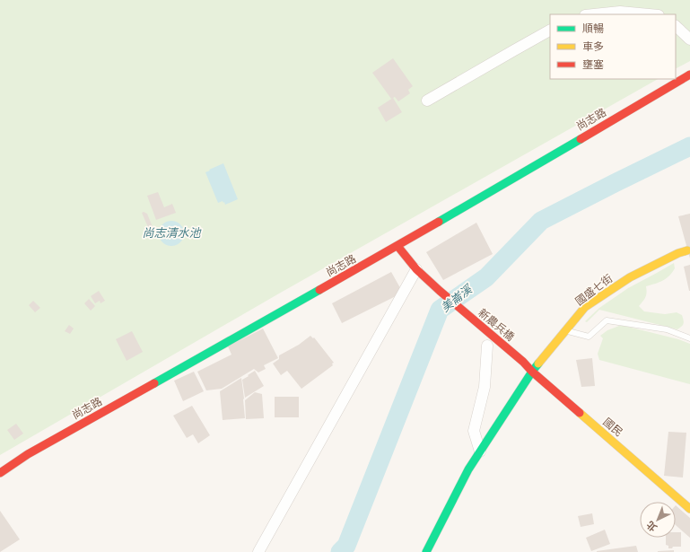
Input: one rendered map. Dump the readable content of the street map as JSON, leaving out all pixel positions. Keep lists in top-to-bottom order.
{
  "streets": {
    "street": [
      "尚志路",
      "國盛七街",
      "新農兵橋",
      "國民"
    ]
  },
  "crossings": [
    ["尚志路", "新農兵橋"],
    ["國盛七街", "國民"],
    ["新農兵橋", "國民"]
  ],
  "water": ["尚志清水池", "美崙溪"],
  "legend": ["順暢", "車多", "壅塞"],
  "north": "bottom left"
}
